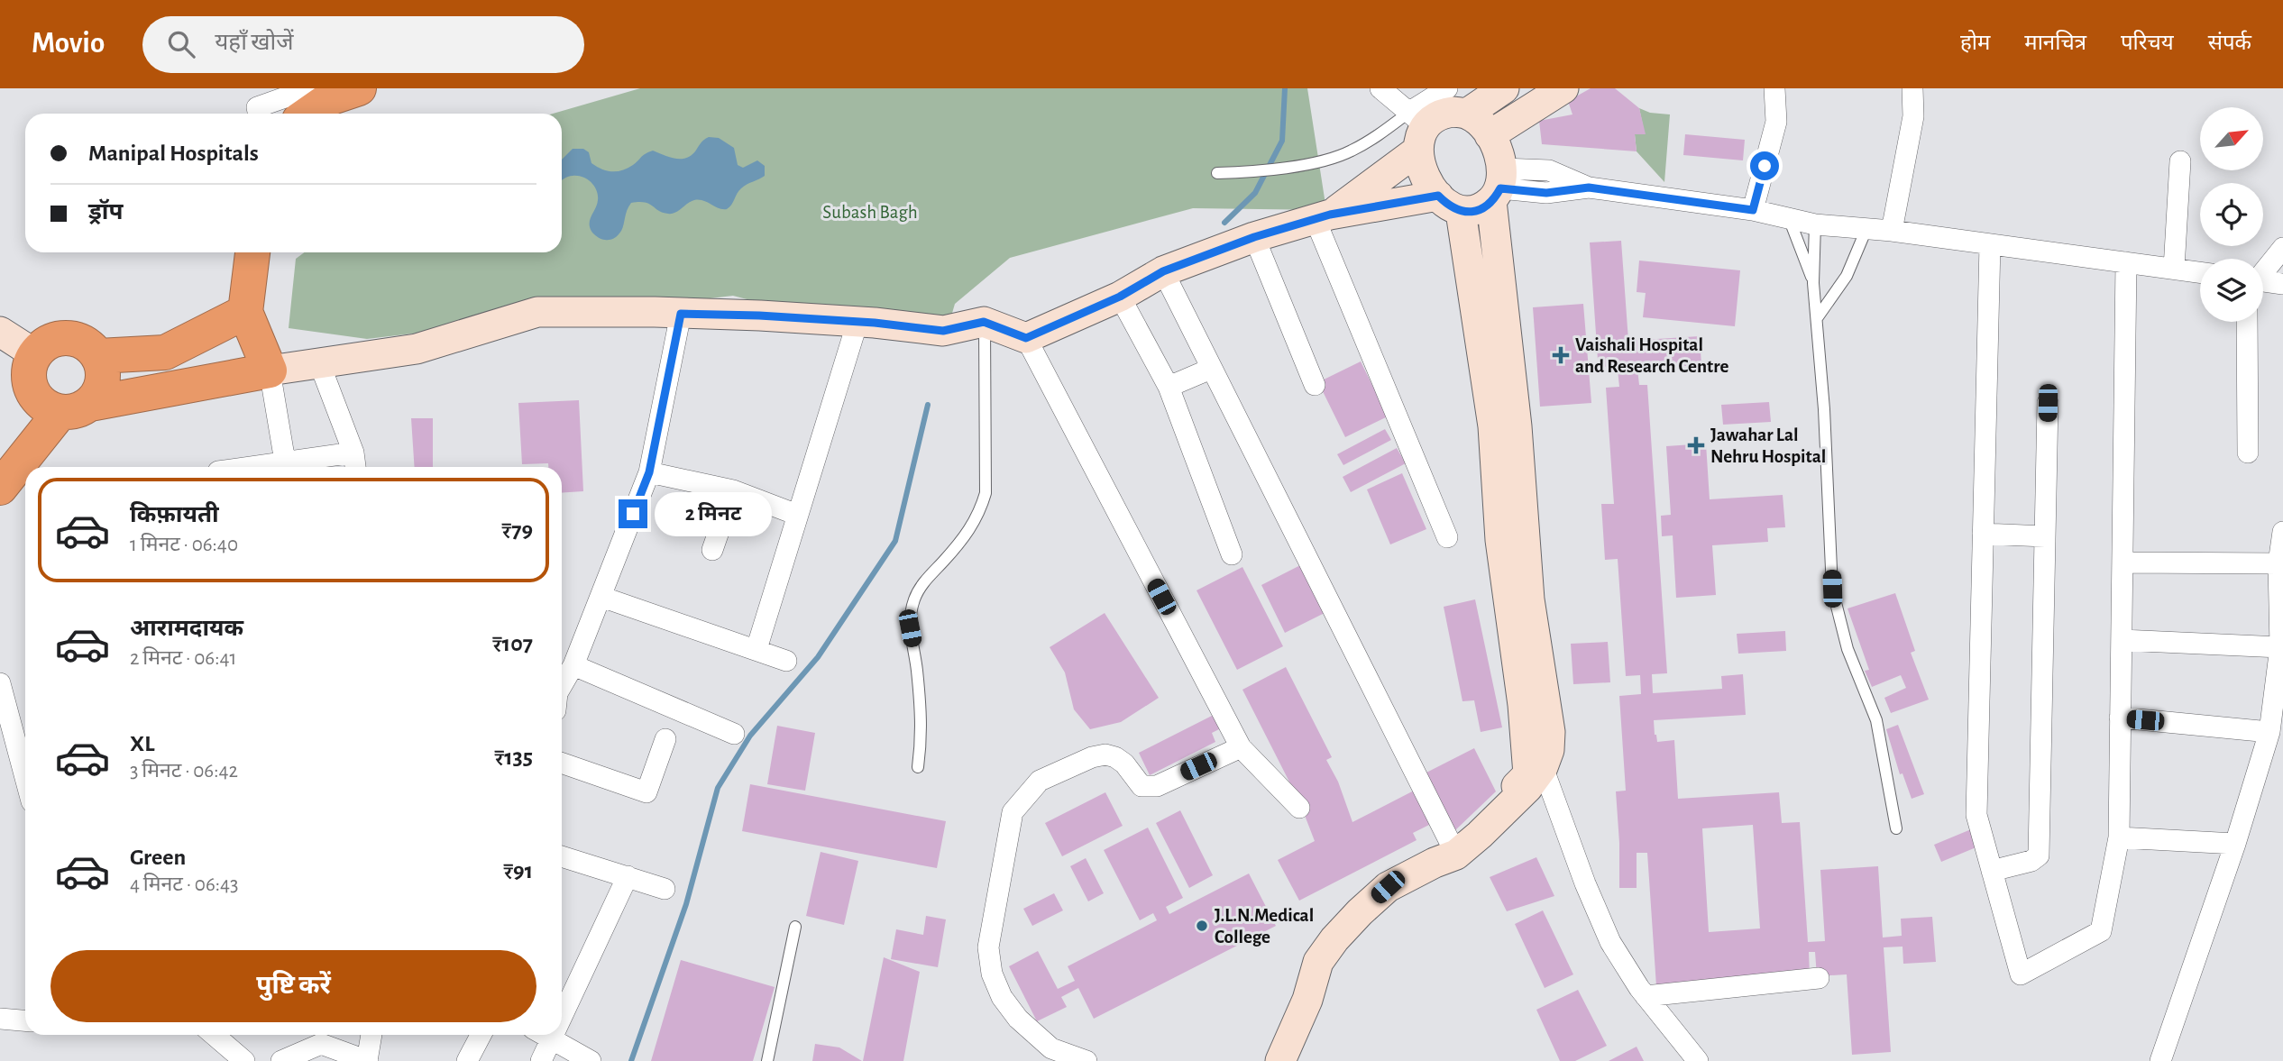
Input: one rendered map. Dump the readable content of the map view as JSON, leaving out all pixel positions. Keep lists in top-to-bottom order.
{
  "parks": ["Subash Bagh"],
  "places": {
    "health": ["Vaishali Hospital and Research Centre", "Jawahar Lal Nehru Hospital"],
    "other": ["J.L.N.Medical College"]
  },
  "north": "top right",
  "page": {
    "header": "Movio",
    "search": "यहाँ खोजें",
    "nav": [
      "होम",
      "मानचित्र",
      "परिचय",
      "संपर्क"
    ],
    "banner": ["Manipal Hospitals", "ड्रॉप"],
    "list": [
      {
        "name": "किफ़ायती",
        "note": "1 मिनट · 06:40",
        "value": "₹79"
      },
      {
        "name": "आरामदायक",
        "note": "2 मिनट · 06:41",
        "value": "₹107"
      },
      {
        "name": "XL",
        "note": "3 मिनट · 06:42",
        "value": "₹135"
      },
      {
        "name": "Green",
        "note": "4 मिनट · 06:43",
        "value": "₹91"
      }
    ],
    "bubble": "2 मिनट",
    "buttons": "पुष्टि करें"
  }
}
